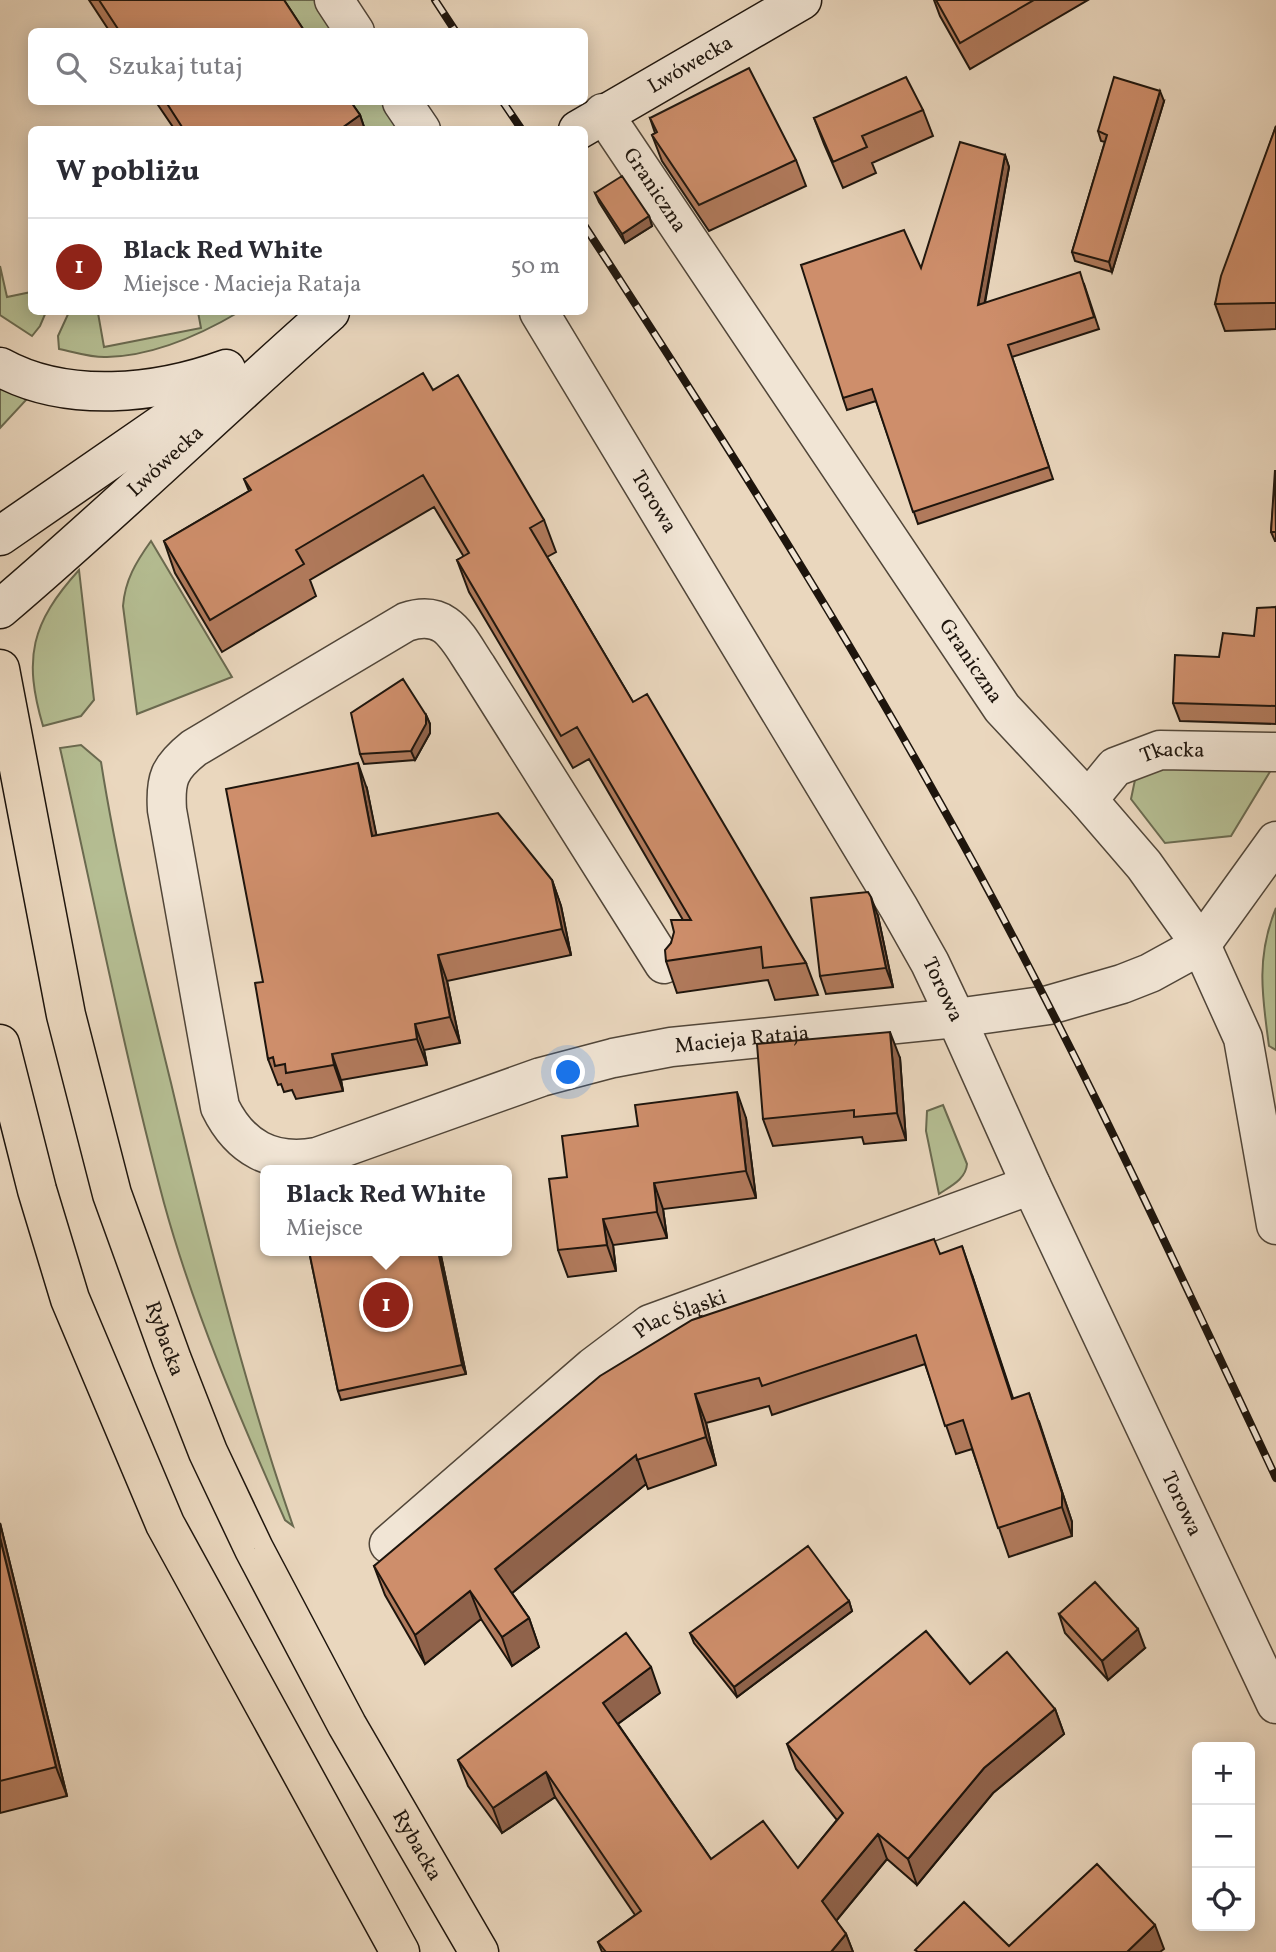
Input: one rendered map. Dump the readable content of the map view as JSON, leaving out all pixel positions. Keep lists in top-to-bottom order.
{
  "streets": {
    "main road": ["Rybacka"],
    "street": [
      "Lwówecka",
      "Graniczna",
      "Torowa",
      "Tkacka",
      "Macieja Rataja",
      "Plac Śląski"
    ]
  },
  "crossings": [
    ["Lwówecka", "Graniczna"],
    ["Graniczna", "Tkacka"],
    ["Graniczna", "Macieja Rataja"],
    ["Torowa", "Macieja Rataja"],
    ["Torowa", "Plac Śląski"]
  ],
  "page": {
    "search": "Szukaj tutaj",
    "heading": "W pobliżu",
    "list": [
      {
        "mark": "1",
        "name": "Black Red White",
        "note": "Miejsce · Macieja Rataja",
        "value": "50 m"
      }
    ],
    "popup": ["Black Red White", "Miejsce"],
    "pins": "1",
    "map_buttons": ["+", "−"]
  }
}
